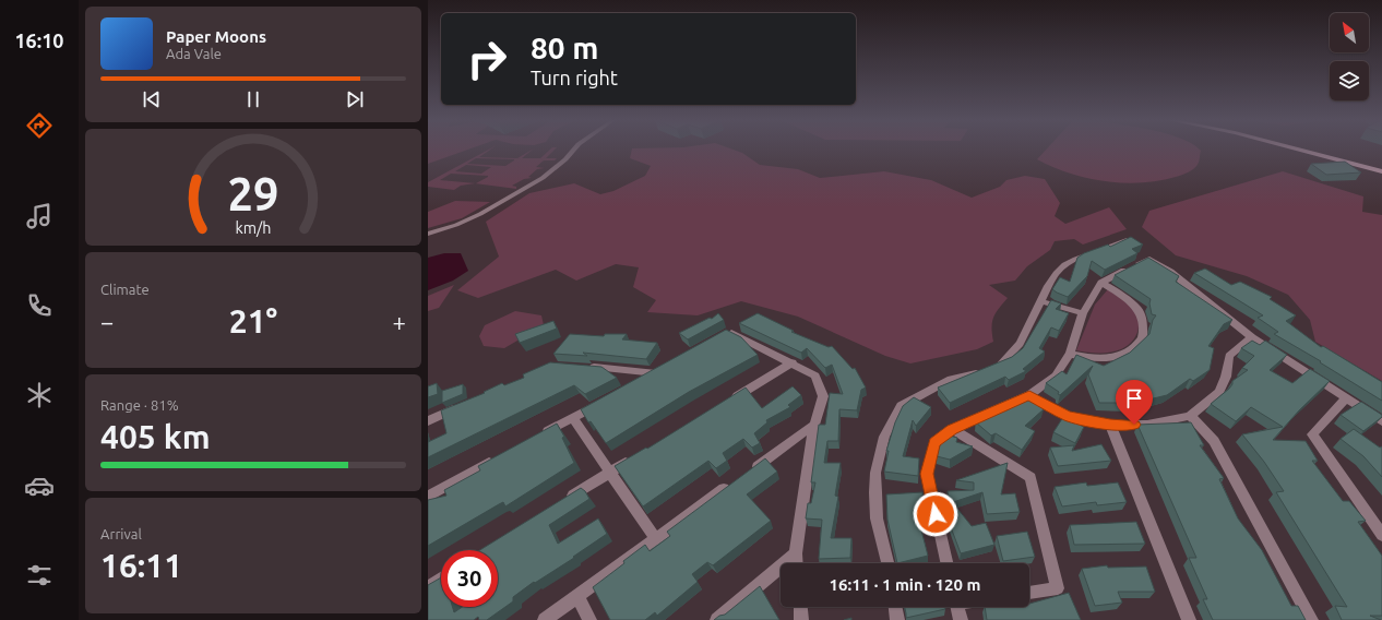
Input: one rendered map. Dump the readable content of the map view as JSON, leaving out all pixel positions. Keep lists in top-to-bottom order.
{
  "north": "top left",
  "page": {
    "tabs": "16:10",
    "turn": ["80 m", "Turn right"],
    "song": ["Paper Moons", "Ada Vale"],
    "tile": [
      "Climate",
      ["Range · 81%", "405 km"],
      ["Arrival", "16:11"]
    ],
    "heat": ["−", "21°", "+"],
    "limit": "30",
    "trip": "16:11 · 1 min · 120 m",
    "gauge": ["29", "km/h"]
  }
}
